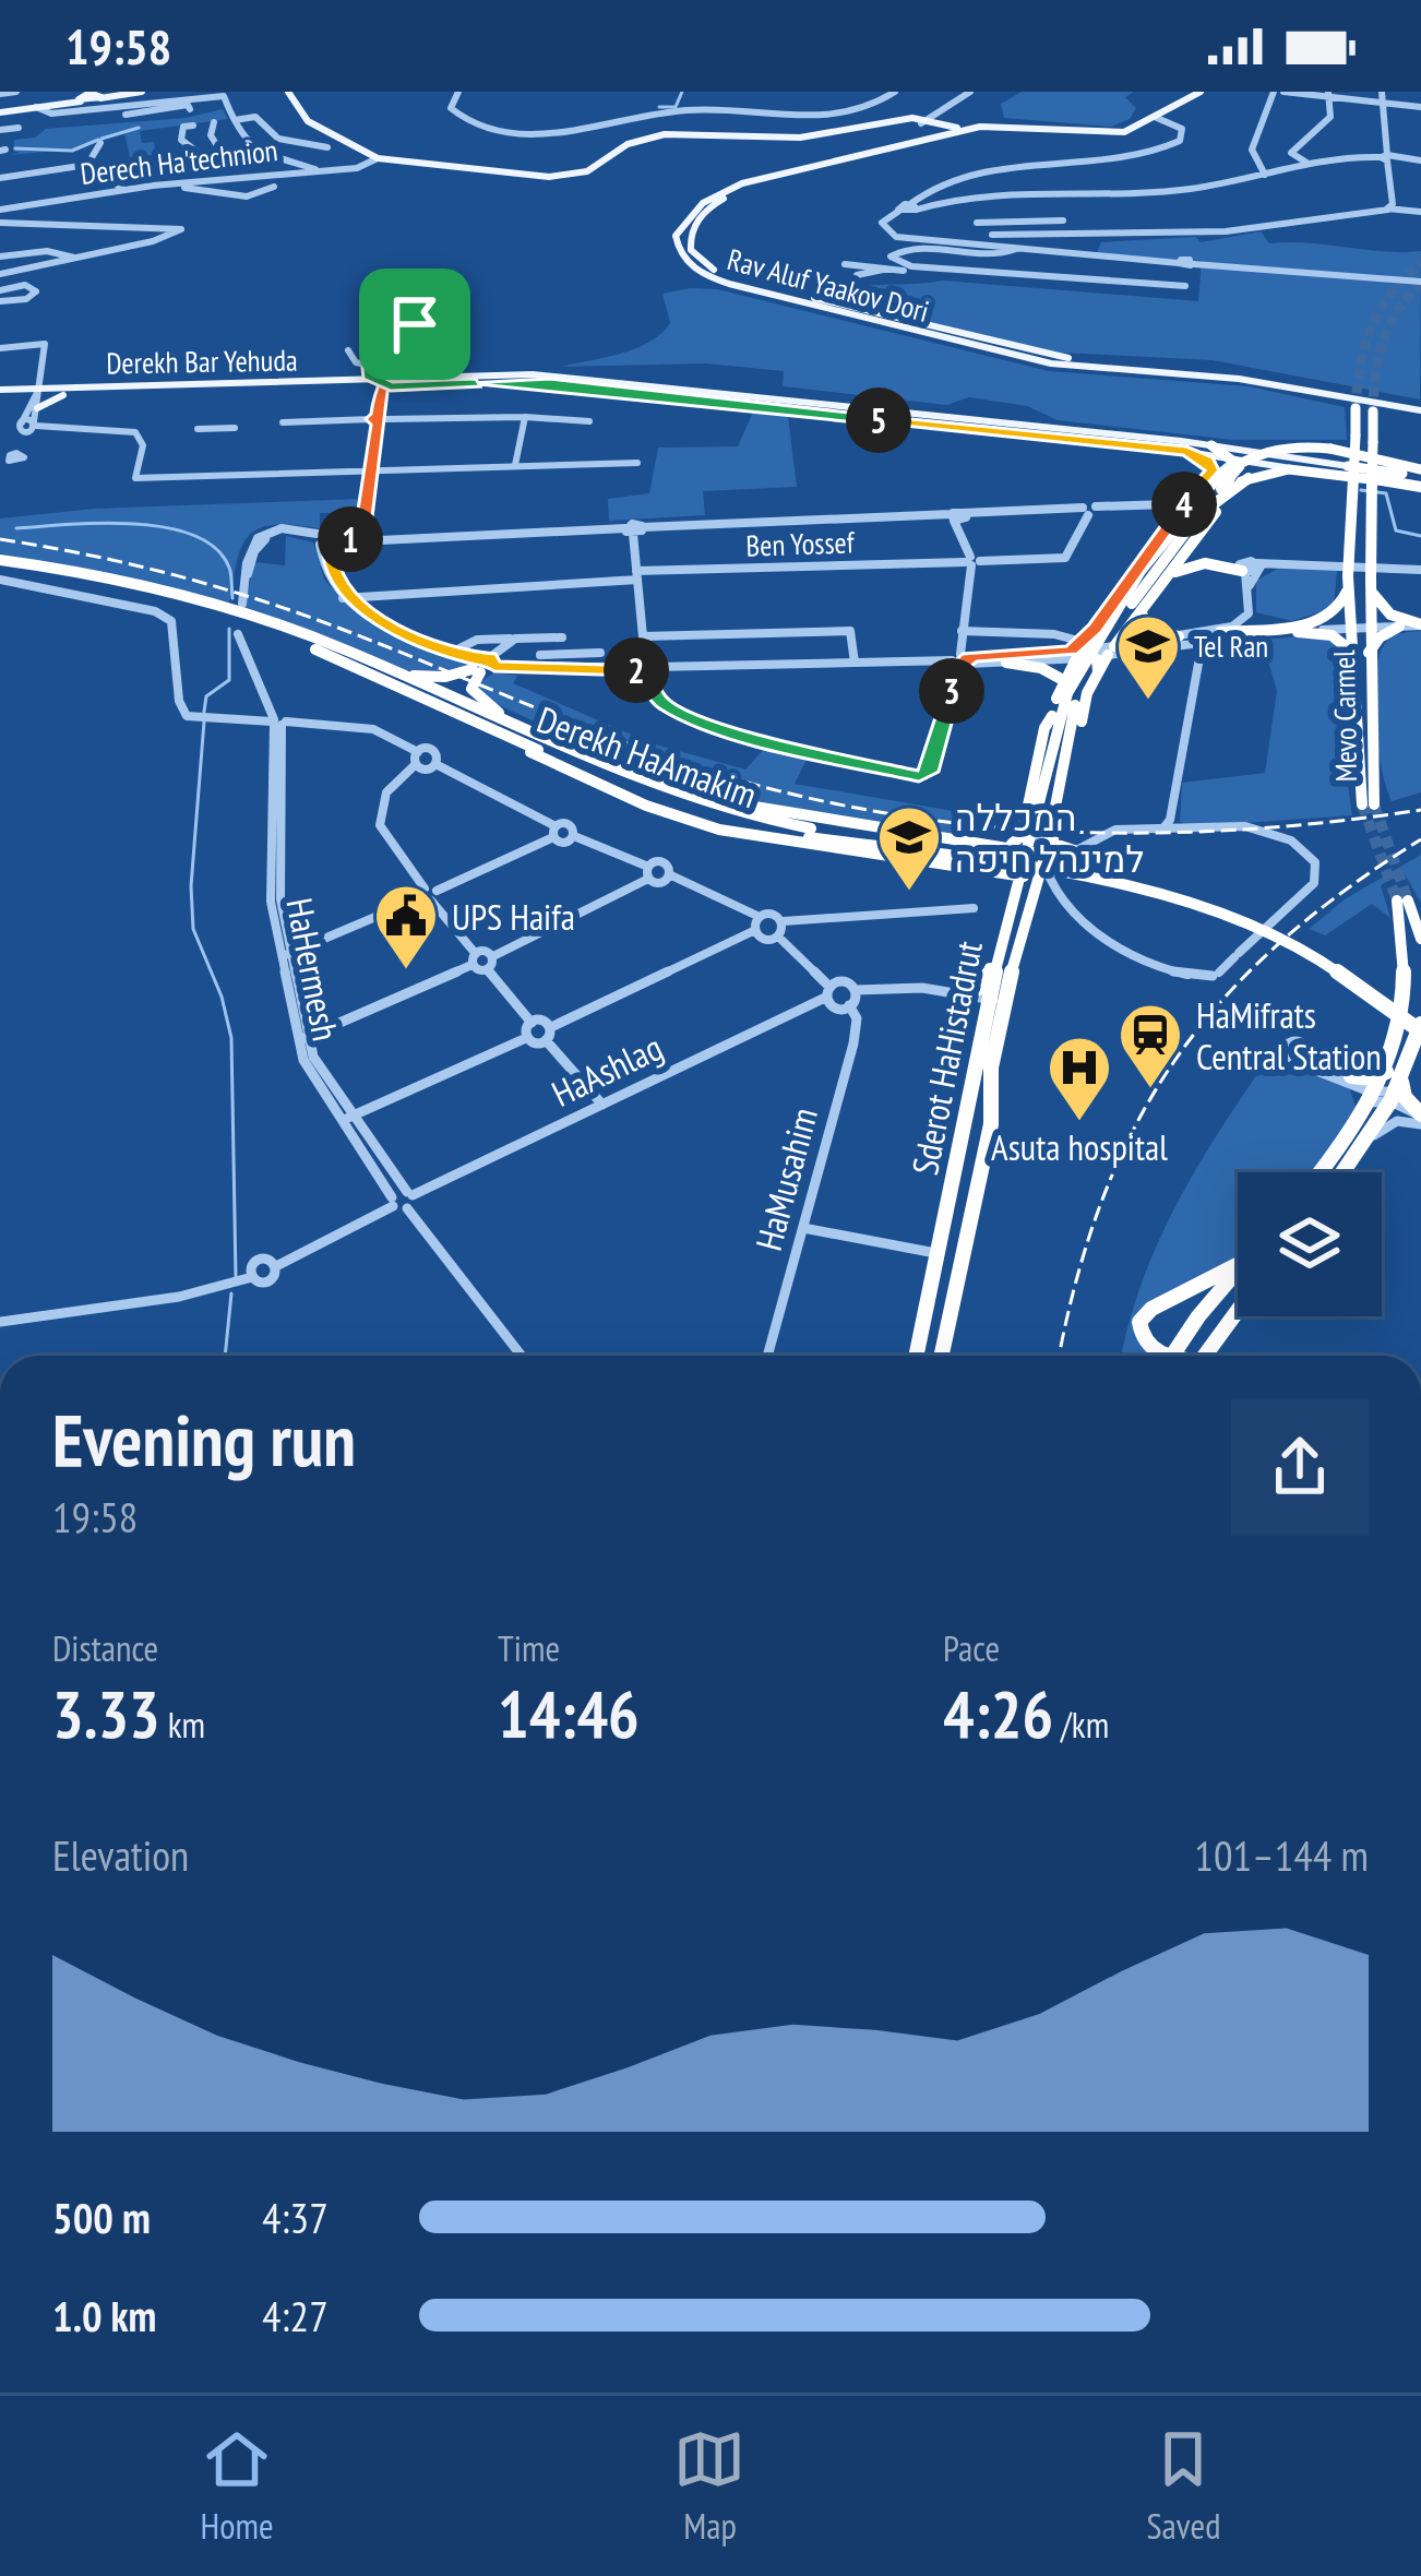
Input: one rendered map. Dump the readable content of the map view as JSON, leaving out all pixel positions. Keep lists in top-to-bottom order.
{
  "streets": {
    "highway": [
      "Derekh Bar Yehuda",
      "Mevo Carmel",
      "Derekh HaAmakim",
      "Sderot HaHistadrut"
    ],
    "main road": ["Rav Aluf Yaakov Dori"],
    "street": [
      "Derech Ha'technion",
      "Ben Yossef",
      "HaHermesh",
      "HaAshlag",
      "HaMusahim"
    ]
  },
  "crossings": [
    ["HaHermesh", "HaAshlag"],
    ["HaAshlag", "HaMusahim"]
  ],
  "places": {
    "school or university": ["Tel Ran", "המכללה למינהל חיפה"],
    "public building": ["UPS Haifa"],
    "station": ["HaMifrats Central Station"],
    "hospital": ["Asuta hospital"]
  },
  "page": {
    "status": "19:58",
    "pins": [
      "5",
      "4",
      "1",
      "2",
      "3"
    ],
    "heading": ["Evening run", "19:58"],
    "stats": [
      ["Distance", "3.33 km"],
      ["Time", "14:46"],
      ["Pace", "4:26 /km"]
    ],
    "chart": ["Elevation", "101–144 m"],
    "list": [
      {
        "name": "500 m",
        "note": "4:37"
      },
      {
        "name": "1.0 km",
        "note": "4:27"
      }
    ],
    "tabs": ["Home", "Map", "Saved"]
  }
}
